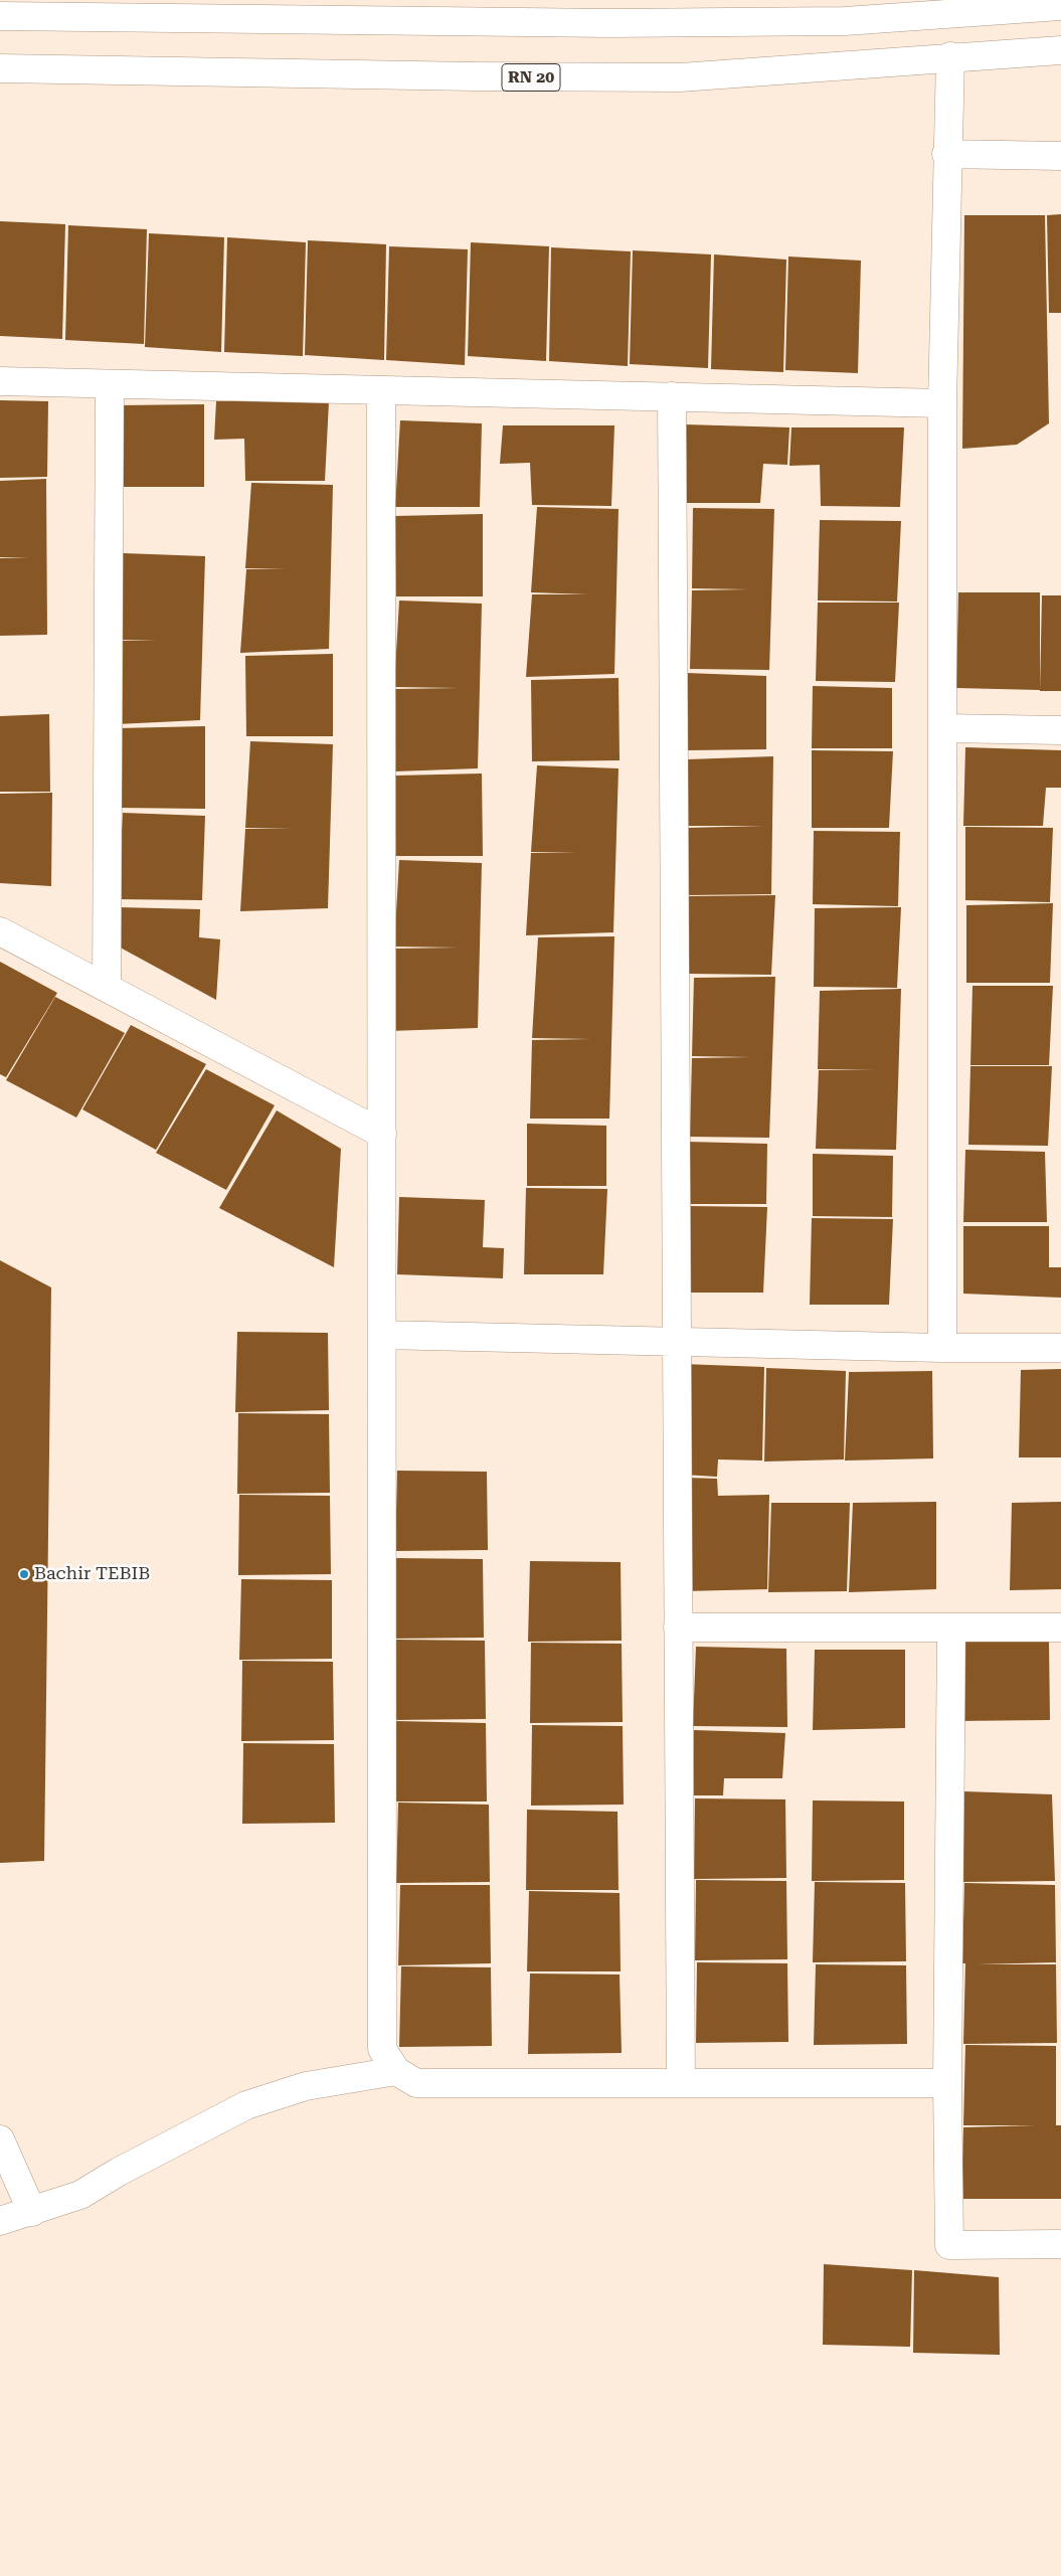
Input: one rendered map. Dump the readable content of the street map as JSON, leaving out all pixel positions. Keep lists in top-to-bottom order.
{
  "streets": {
    "main road": ["RN 20"]
  },
  "places": ["Bachir TEBIB"]
}
